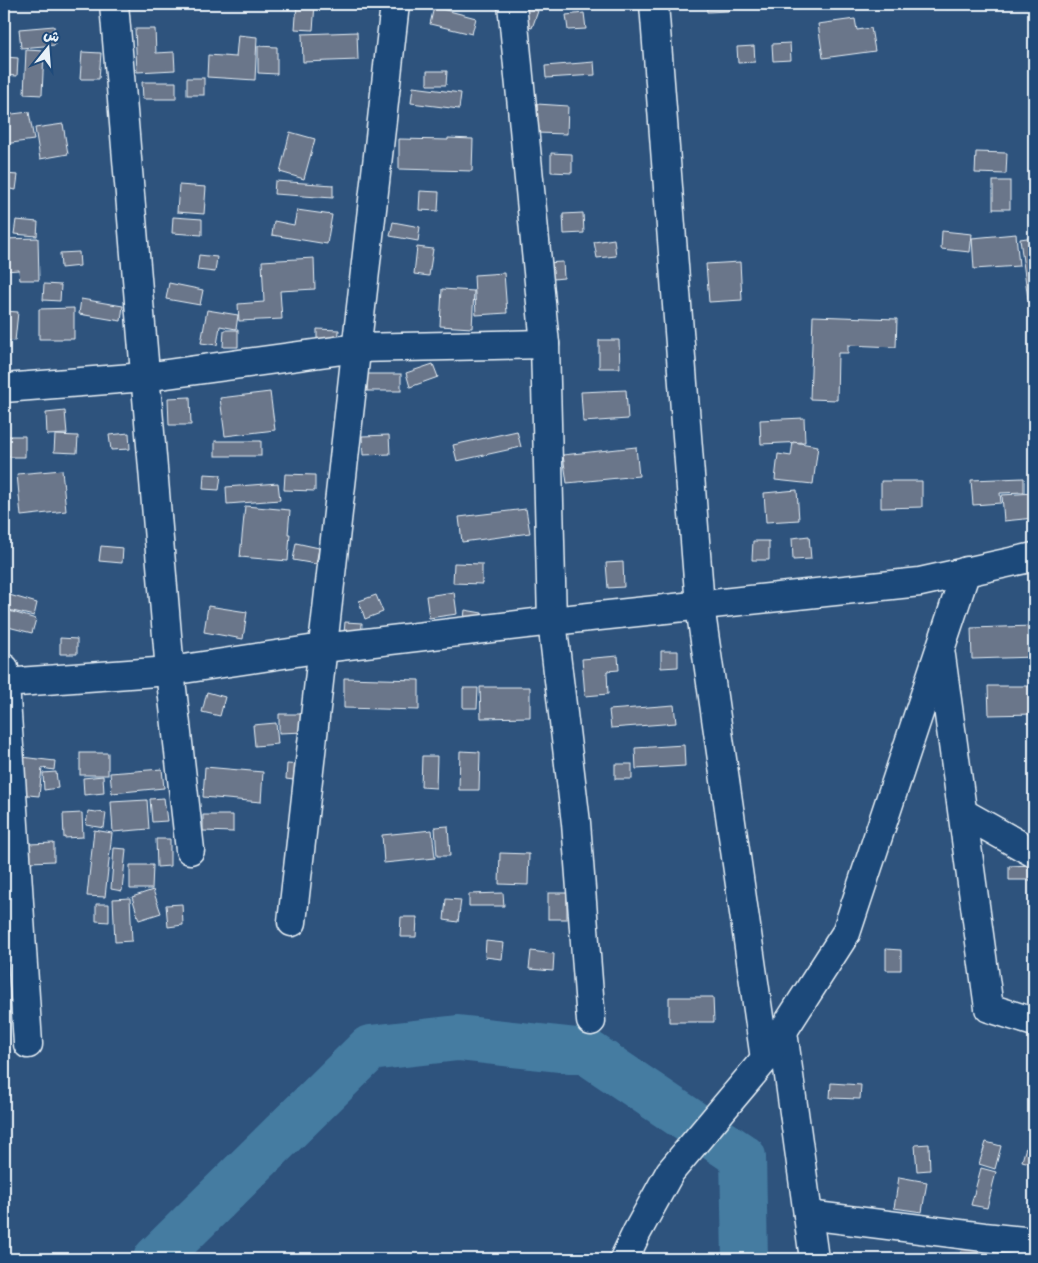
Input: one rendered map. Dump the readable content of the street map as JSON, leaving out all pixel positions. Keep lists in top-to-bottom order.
{
  "north": "top"
}
